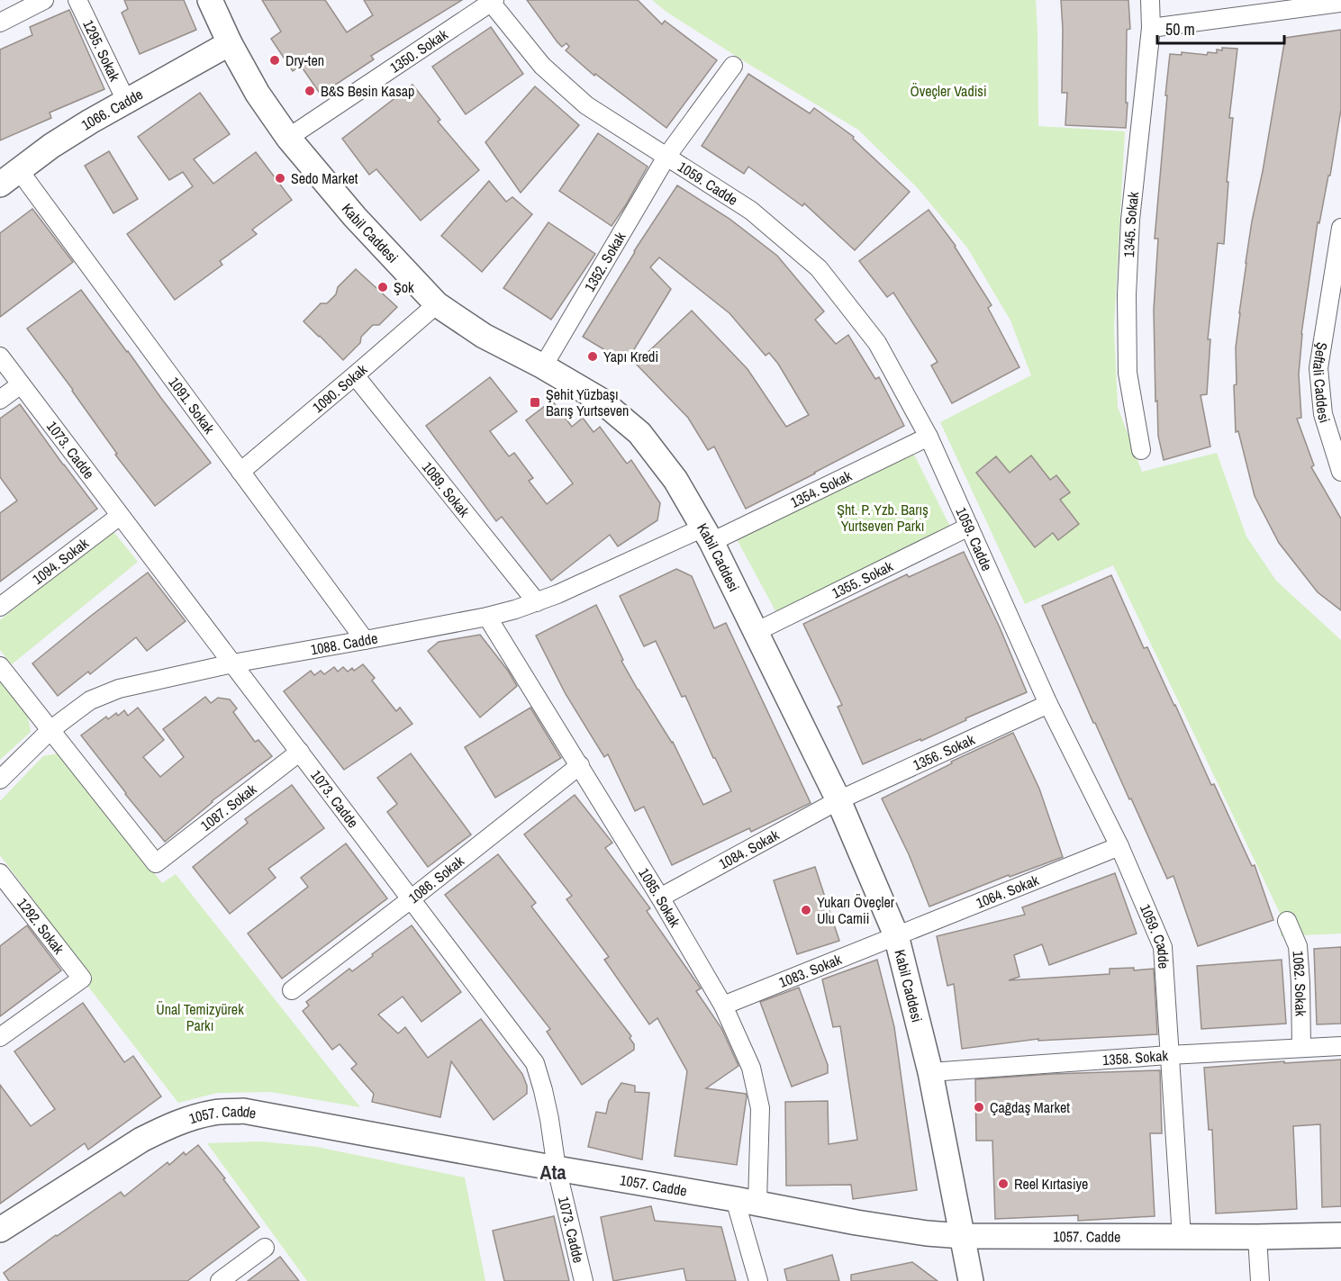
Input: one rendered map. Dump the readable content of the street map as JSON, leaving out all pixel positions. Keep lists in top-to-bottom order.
{
  "streets": {
    "street": [
      "1295. Sokak",
      "1350. Sokak",
      "1066. Cadde",
      "1059. Cadde",
      "1345. Sokak",
      "Kabil Caddesi",
      "1352. Sokak",
      "Şeftali Caddesi",
      "1090. Sokak",
      "1091. Sokak",
      "1073. Cadde",
      "1089. Sokak",
      "1354. Sokak",
      "1094. Sokak",
      "1355. Sokak",
      "1088. Cadde",
      "1356. Sokak",
      "1087. Sokak",
      "1084. Sokak",
      "1086. Sokak",
      "1064. Sokak",
      "1085. Sokak",
      "1292. Sokak",
      "1083. Sokak",
      "1062. Sokak",
      "1358. Sokak",
      "1057. Cadde"
    ]
  },
  "crossings": [
    ["1295. Sokak", "1066. Cadde"],
    ["1350. Sokak", "1059. Cadde"],
    ["1350. Sokak", "Kabil Caddesi"],
    ["1066. Cadde", "Kabil Caddesi"],
    ["1066. Cadde", "1091. Sokak"],
    ["1059. Cadde", "1352. Sokak"],
    ["1059. Cadde", "1354. Sokak"],
    ["1059. Cadde", "1355. Sokak"],
    ["1059. Cadde", "1356. Sokak"],
    ["1059. Cadde", "1064. Sokak"],
    ["1059. Cadde", "1358. Sokak"],
    ["1059. Cadde", "1057. Cadde"],
    ["Kabil Caddesi", "1352. Sokak"],
    ["Kabil Caddesi", "1090. Sokak"],
    ["Kabil Caddesi", "1354. Sokak"],
    ["Kabil Caddesi", "1355. Sokak"],
    ["Kabil Caddesi", "1088. Cadde"],
    ["Kabil Caddesi", "1356. Sokak"],
    ["Kabil Caddesi", "1084. Sokak"],
    ["Kabil Caddesi", "1064. Sokak"],
    ["Kabil Caddesi", "1083. Sokak"],
    ["Kabil Caddesi", "1358. Sokak"],
    ["Kabil Caddesi", "1057. Cadde"],
    ["1090. Sokak", "1091. Sokak"],
    ["1090. Sokak", "1089. Sokak"],
    ["1091. Sokak", "1088. Cadde"],
    ["1073. Cadde", "1094. Sokak"],
    ["1073. Cadde", "1088. Cadde"],
    ["1073. Cadde", "1087. Sokak"],
    ["1073. Cadde", "1086. Sokak"],
    ["1073. Cadde", "1057. Cadde"],
    ["1089. Sokak", "1088. Cadde"],
    ["1354. Sokak", "1088. Cadde"],
    ["1088. Cadde", "1087. Sokak"],
    ["1088. Cadde", "1085. Sokak"],
    ["1356. Sokak", "1084. Sokak"],
    ["1084. Sokak", "1085. Sokak"],
    ["1086. Sokak", "1085. Sokak"],
    ["1064. Sokak", "1083. Sokak"],
    ["1085. Sokak", "1083. Sokak"],
    ["1085. Sokak", "1057. Cadde"],
    ["1062. Sokak", "1358. Sokak"]
  ],
  "districts": ["Ata"],
  "parks": ["Öveçler Vadisi", "Şht. P. Yzb. Barış Yurtseven Parkı", "Ünal Temizyürek Parkı"],
  "places": {
    "other": [
      "Dry-ten",
      "B&S Besin Kasap",
      "Sedo Market",
      "Şok",
      "Yapı Kredi",
      "Yukarı Öveçler Ulu Camii",
      "Çağdaş Market",
      "Reel Kırtasiye"
    ],
    "transit": ["Şehit Yüzbaşı Barış Yurtseven"]
  },
  "scale_bar": "50 m"
}
